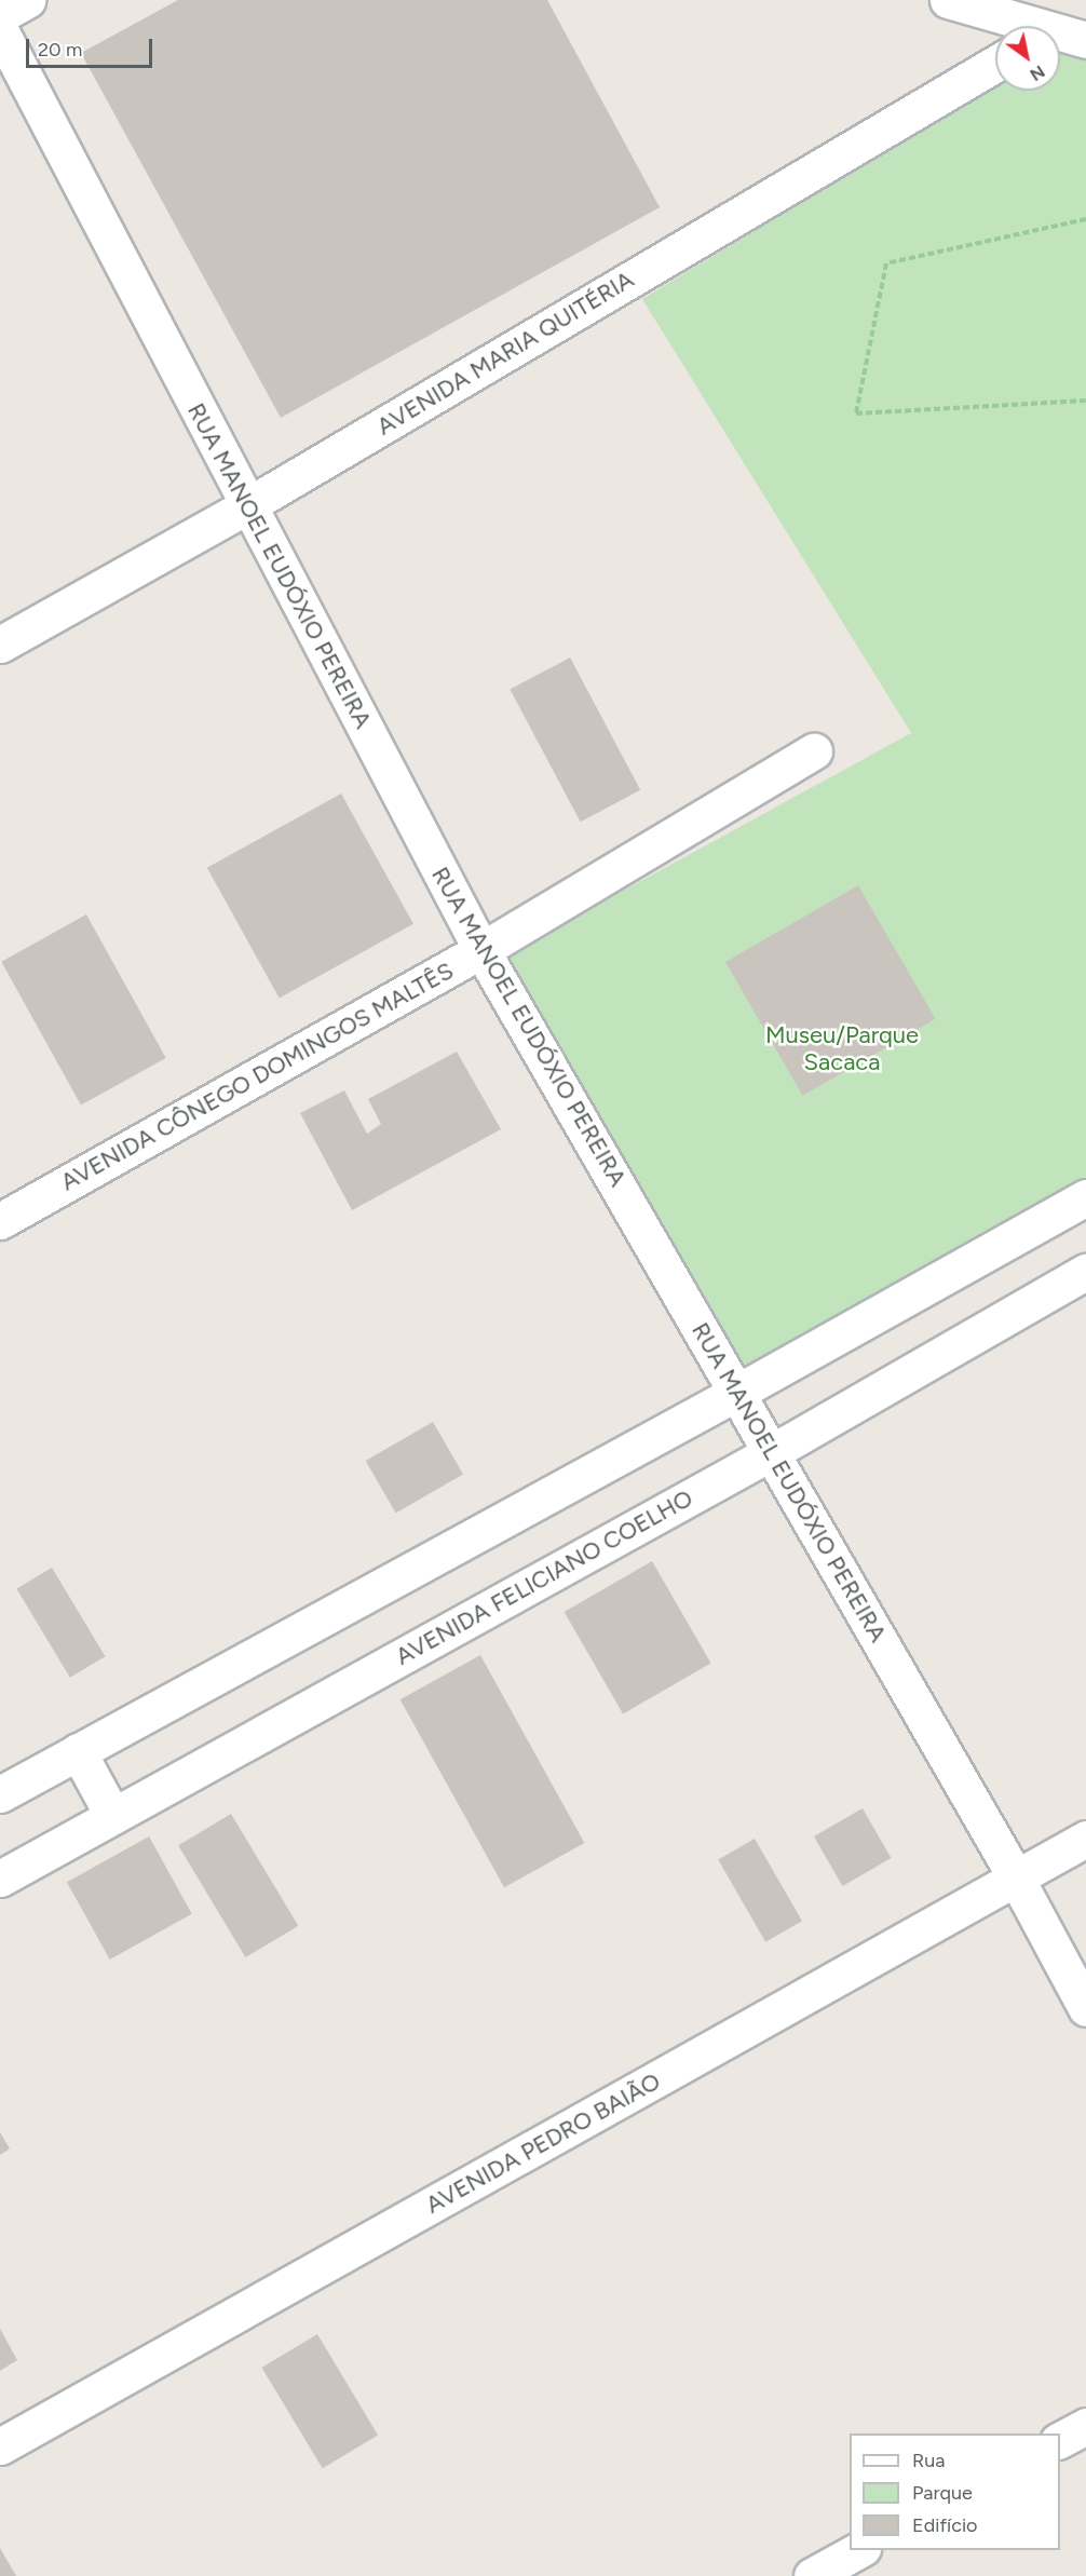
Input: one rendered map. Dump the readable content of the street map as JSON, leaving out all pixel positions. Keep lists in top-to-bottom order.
{
  "streets": {
    "street": [
      "AVENIDA MARIA QUITÉRIA",
      "RUA MANOEL EUDÓXIO PEREIRA",
      "AVENIDA CÔNEGO DOMINGOS MALTÊS",
      "AVENIDA FELICIANO COELHO",
      "AVENIDA PEDRO BAIÃO"
    ]
  },
  "crossings": [
    ["AVENIDA MARIA QUITÉRIA", "RUA MANOEL EUDÓXIO PEREIRA"],
    ["RUA MANOEL EUDÓXIO PEREIRA", "AVENIDA CÔNEGO DOMINGOS MALTÊS"],
    ["RUA MANOEL EUDÓXIO PEREIRA", "AVENIDA FELICIANO COELHO"],
    ["RUA MANOEL EUDÓXIO PEREIRA", "AVENIDA PEDRO BAIÃO"]
  ],
  "parks": ["Museu/Parque Sacaca"],
  "legend": ["Rua", "Parque", "Edifício"],
  "scale_bar": "20 m",
  "north": "bottom right"
}
